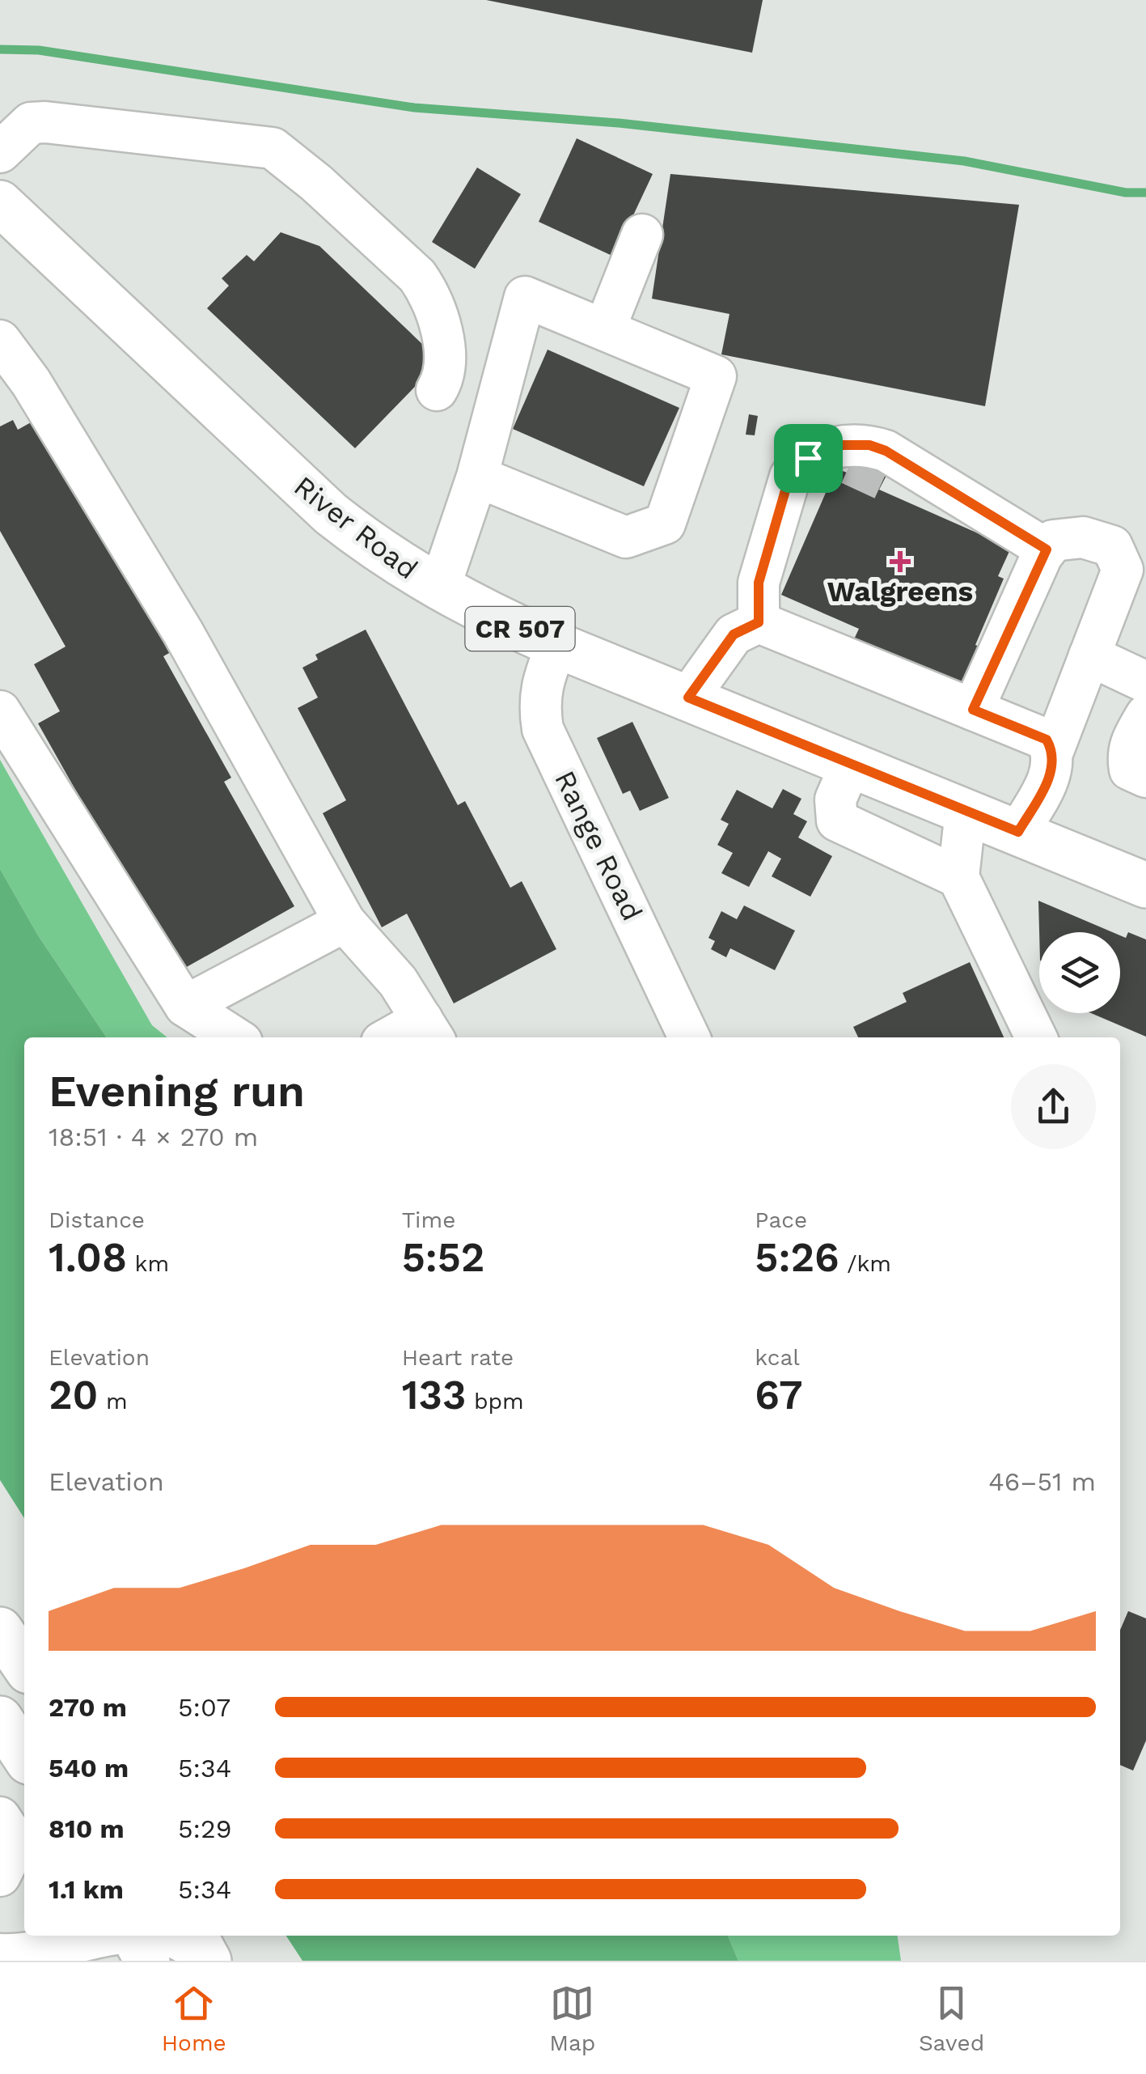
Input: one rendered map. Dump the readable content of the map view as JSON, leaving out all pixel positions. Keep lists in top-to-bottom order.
{
  "streets": {
    "main road": ["River Road", "CR 507"],
    "street": ["Range Road"]
  },
  "crossings": [
    ["River Road", "Range Road"]
  ],
  "places": {
    "health": ["Walgreens"]
  },
  "page": {
    "heading": ["Evening run", "18:51 · 4 × 270 m"],
    "stats": [
      ["Distance", "1.08 km"],
      ["Time", "5:52"],
      ["Pace", "5:26 /km"],
      ["Elevation", "20 m"],
      ["Heart rate", "133 bpm"],
      ["kcal", "67"]
    ],
    "chart": ["Elevation", "46–51 m"],
    "list": [
      {
        "name": "270 m",
        "note": "5:07"
      },
      {
        "name": "540 m",
        "note": "5:34"
      },
      {
        "name": "810 m",
        "note": "5:29"
      },
      {
        "name": "1.1 km",
        "note": "5:34"
      }
    ],
    "tabs": ["Home", "Map", "Saved"]
  }
}
